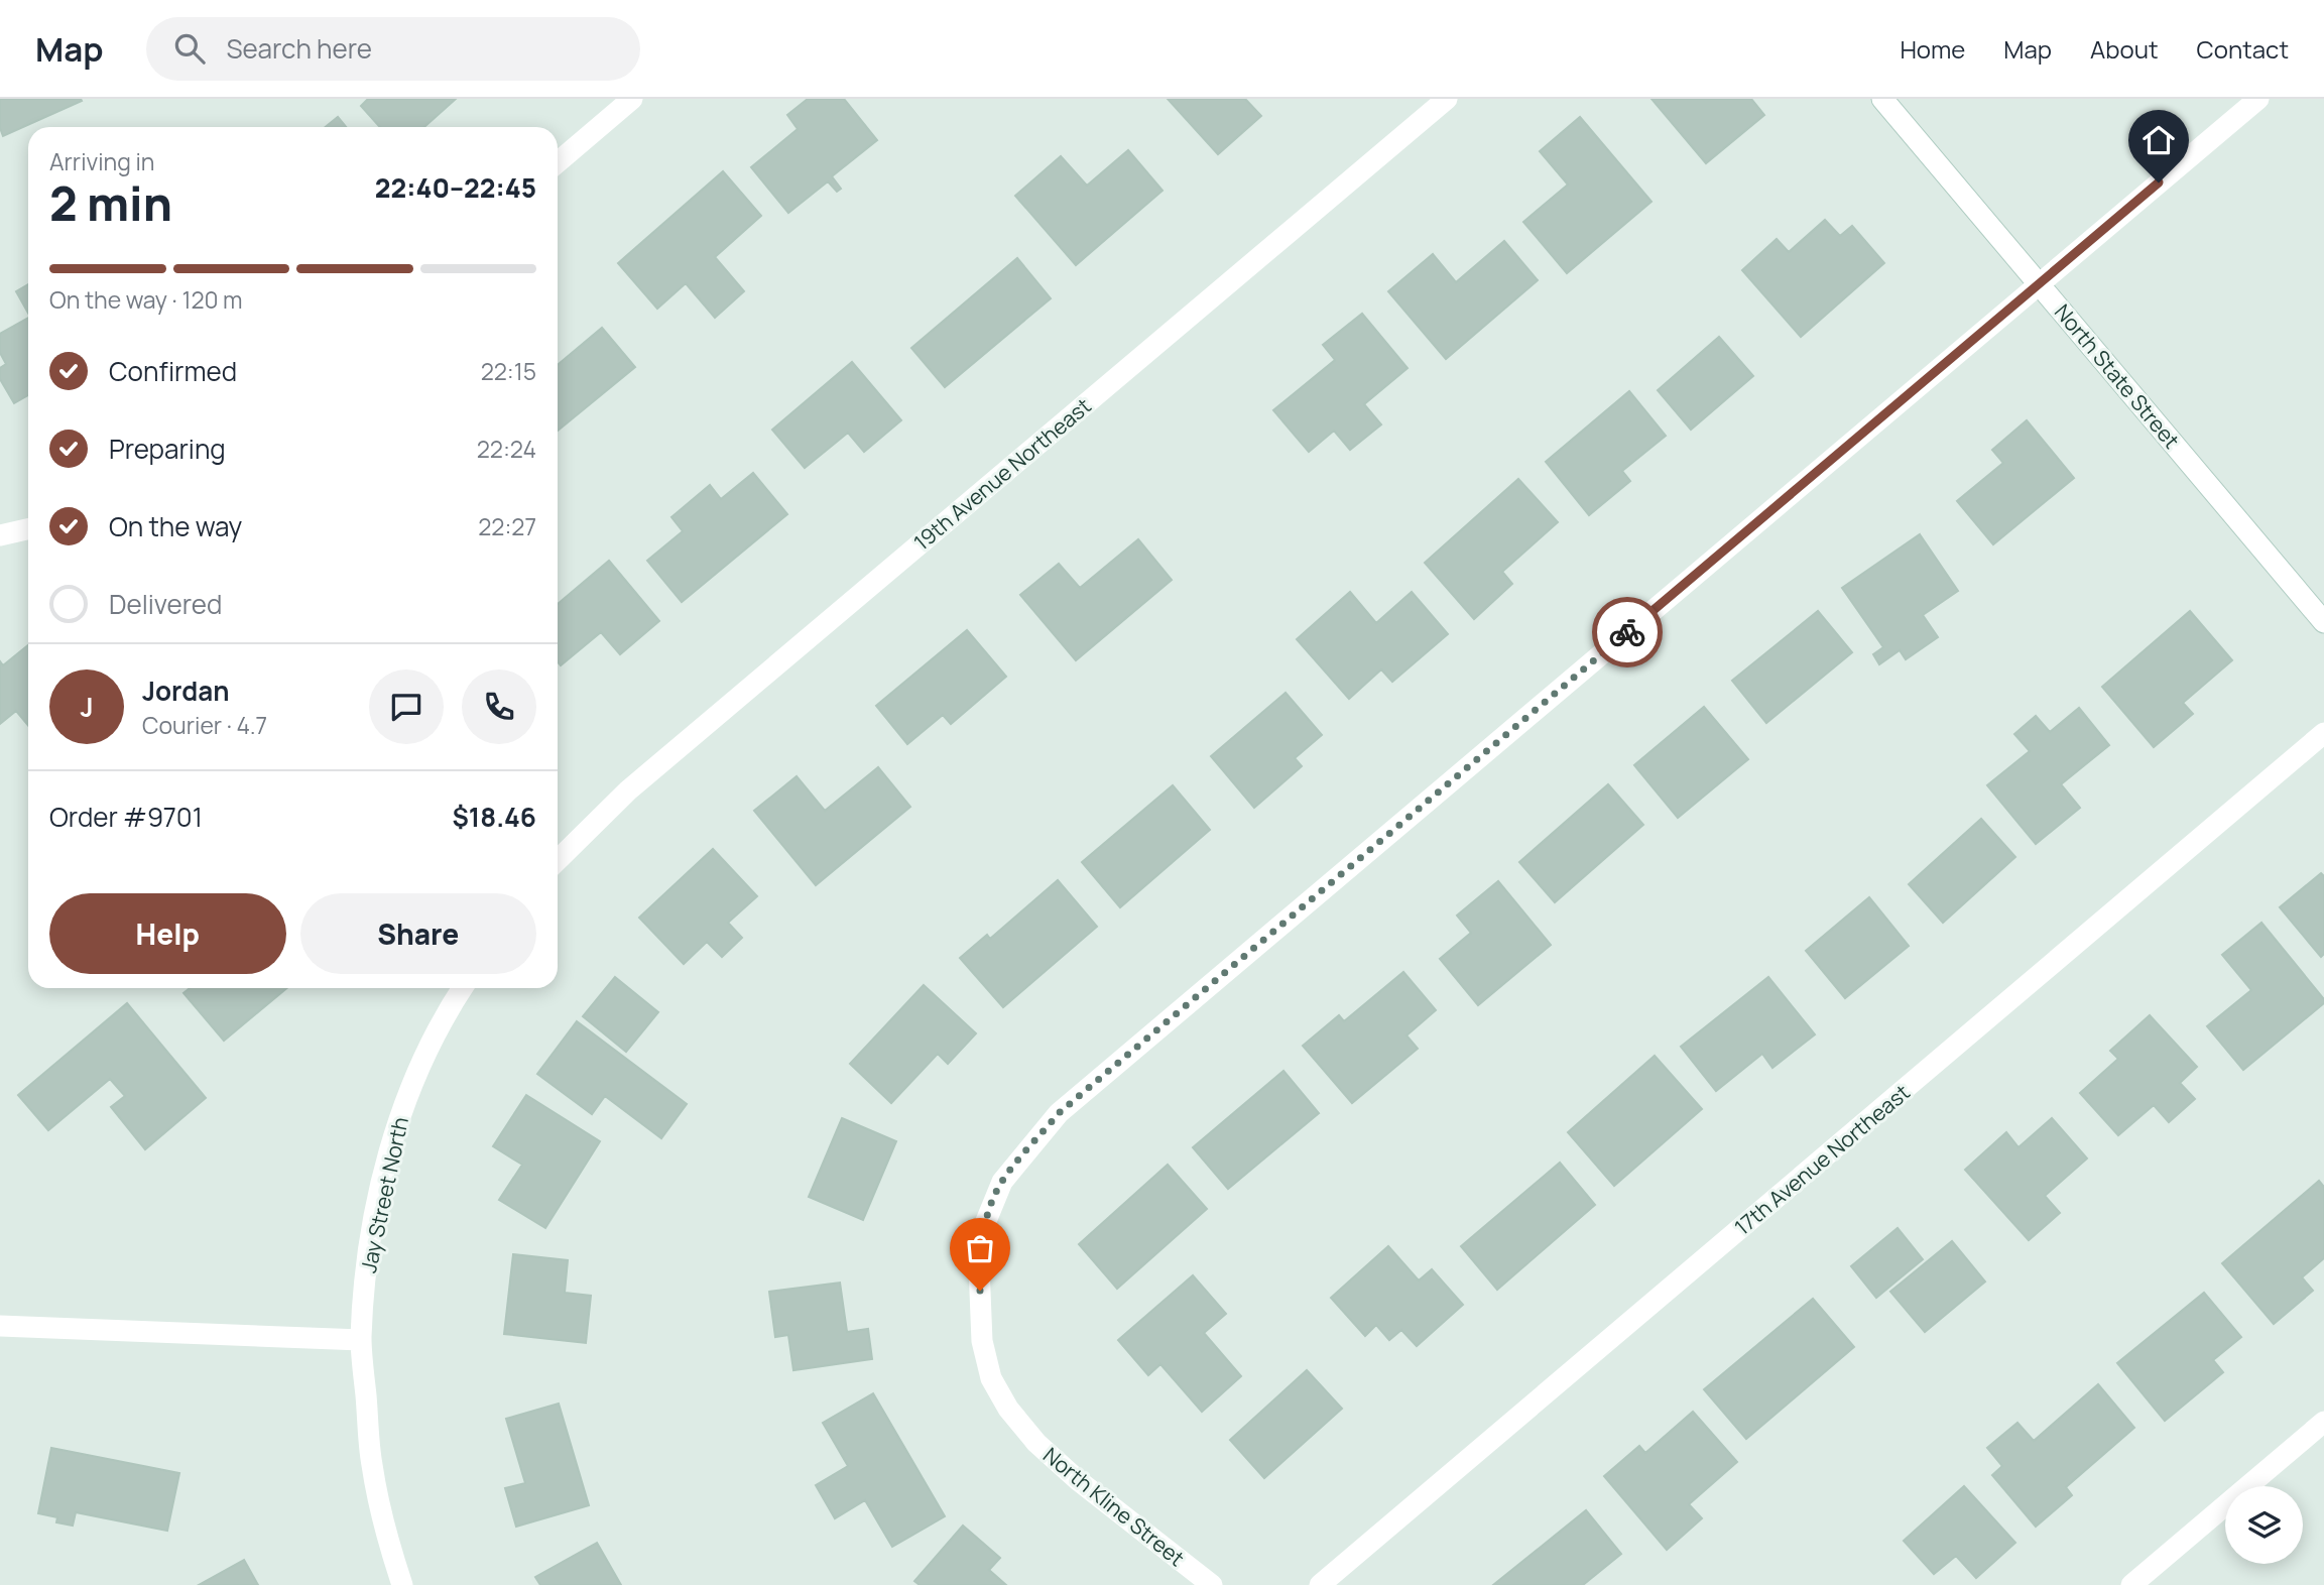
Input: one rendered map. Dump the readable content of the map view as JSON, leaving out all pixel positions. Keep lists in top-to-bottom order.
{
  "streets": {
    "street": [
      "North State Street",
      "19th Avenue Northeast",
      "17th Avenue Northeast",
      "Jay Street North",
      "North Kline Street"
    ]
  },
  "crossings": [
    ["North State Street", "North Kline Street"]
  ],
  "page": {
    "header": "Map",
    "search": "Search here",
    "nav": [
      "Home",
      "Map",
      "About",
      "Contact"
    ],
    "heading": ["2 min", "Arriving in", "22:40–22:45"],
    "panel": [
      "Jordan",
      "Courier · 4.7",
      "Order #9701",
      "$18.46"
    ],
    "bar": "On the way · 120 m",
    "list": [
      ["Confirmed", "22:15"],
      ["Preparing", "22:24"],
      ["On the way", "22:27"],
      "Delivered"
    ],
    "round": "J",
    "buttons": ["Help", "Share"]
  }
}
